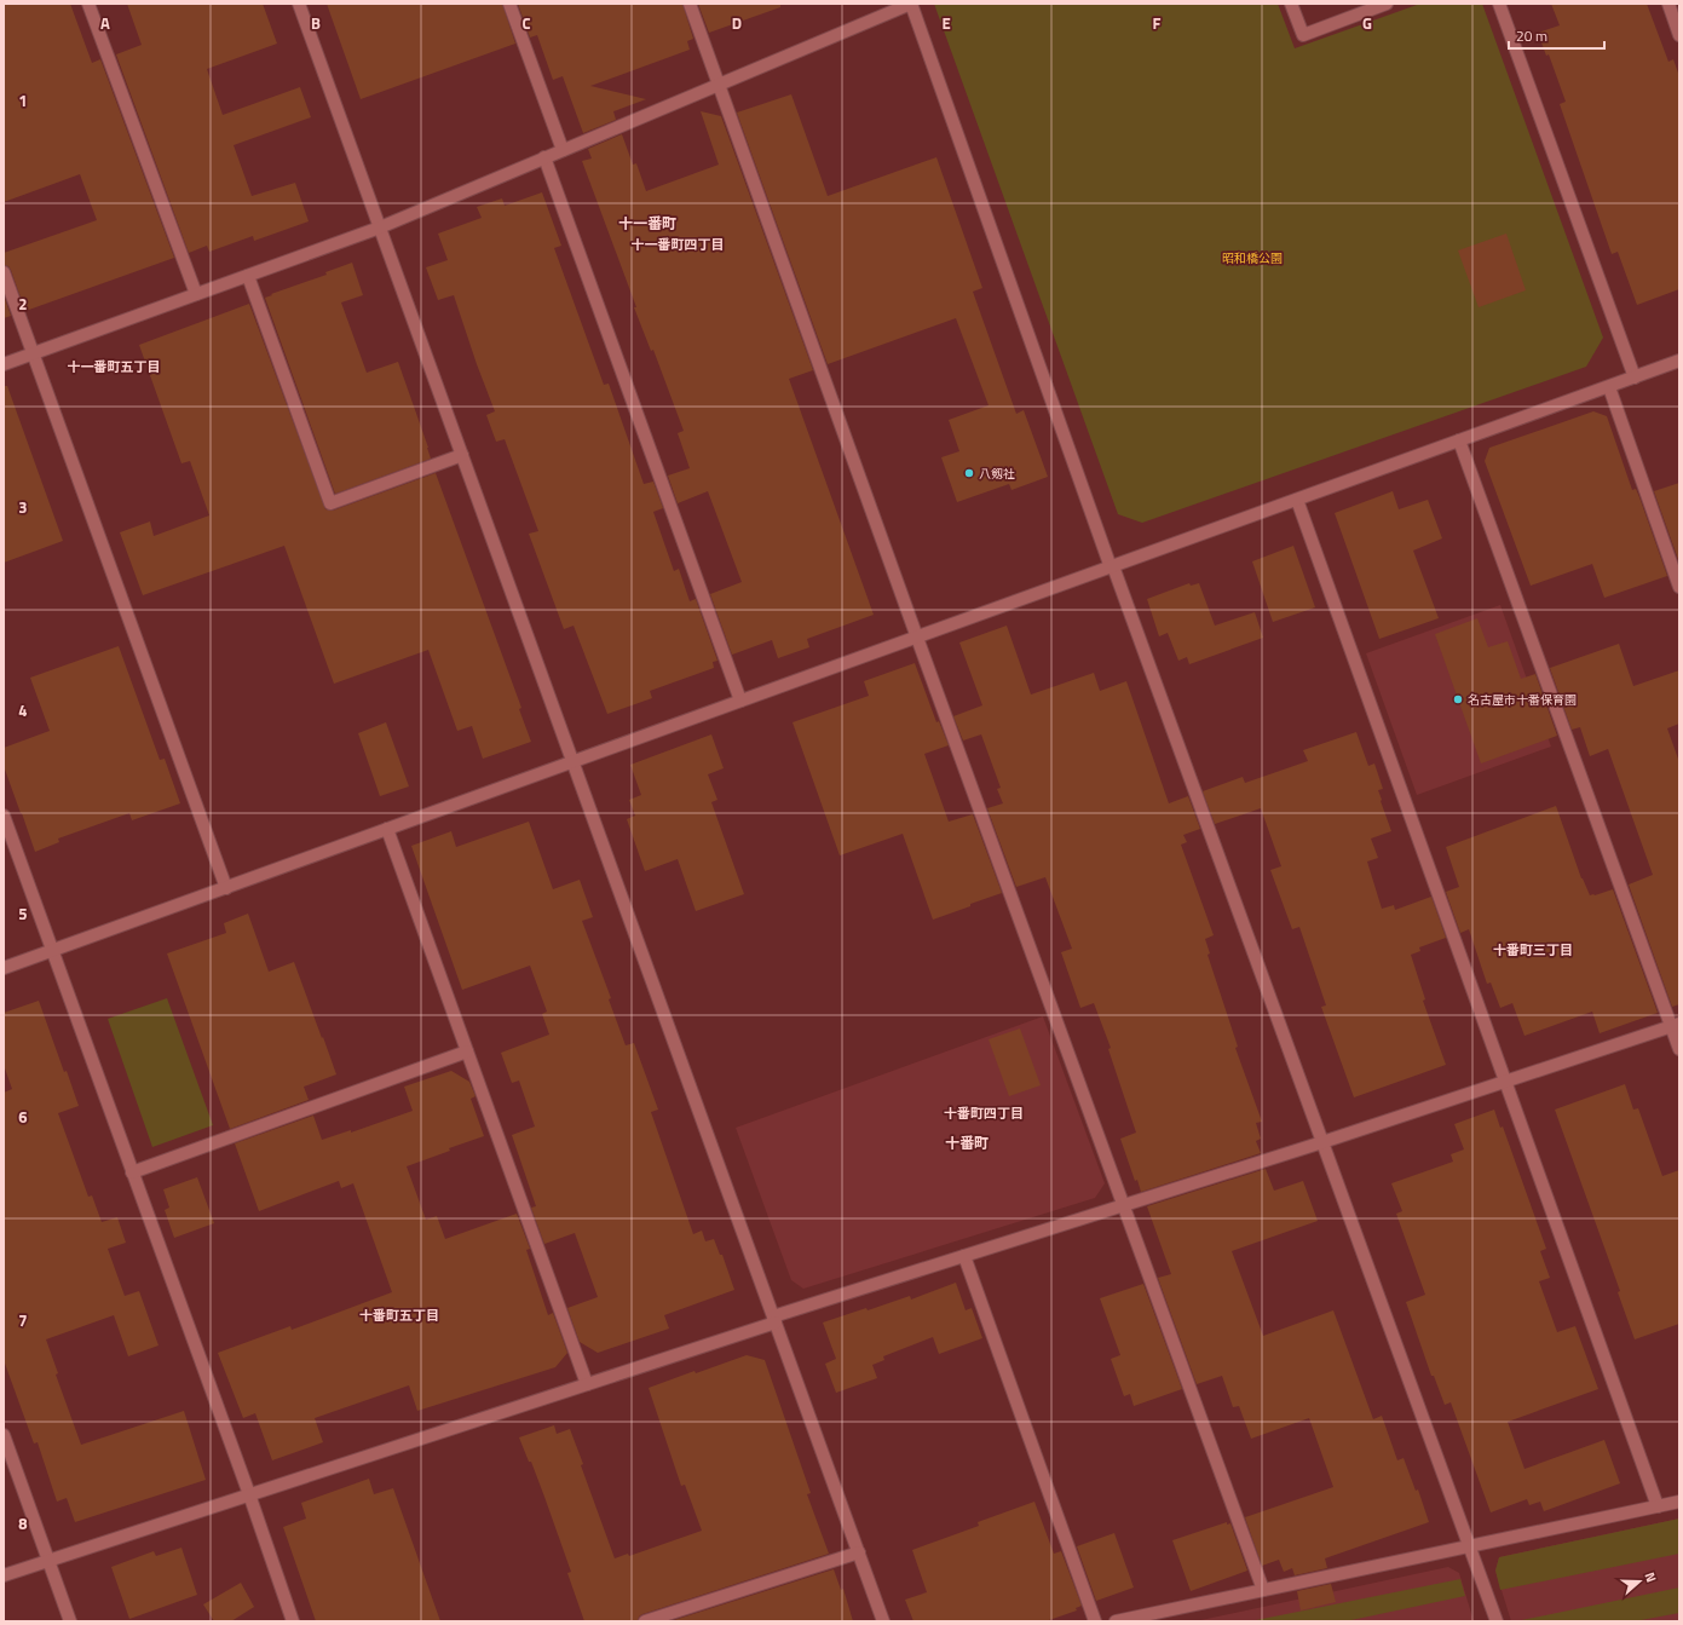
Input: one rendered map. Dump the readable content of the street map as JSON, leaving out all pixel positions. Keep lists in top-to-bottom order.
{
  "districts": [
    "十一番町",
    "十一番町四丁目",
    "十一番町五丁目",
    "十番町三丁目",
    "十番町四丁目",
    "十番町",
    "十番町五丁目"
  ],
  "parks": ["昭和橋公園"],
  "places": ["八剱社", "名古屋市十番保育園"],
  "scale_bar": "20 m",
  "north": "right",
  "grid": {
    "columns": [
      "A",
      "B",
      "C",
      "D",
      "E",
      "F",
      "G"
    ],
    "rows": [
      "1",
      "2",
      "3",
      "4",
      "5",
      "6",
      "7",
      "8"
    ]
  }
}
